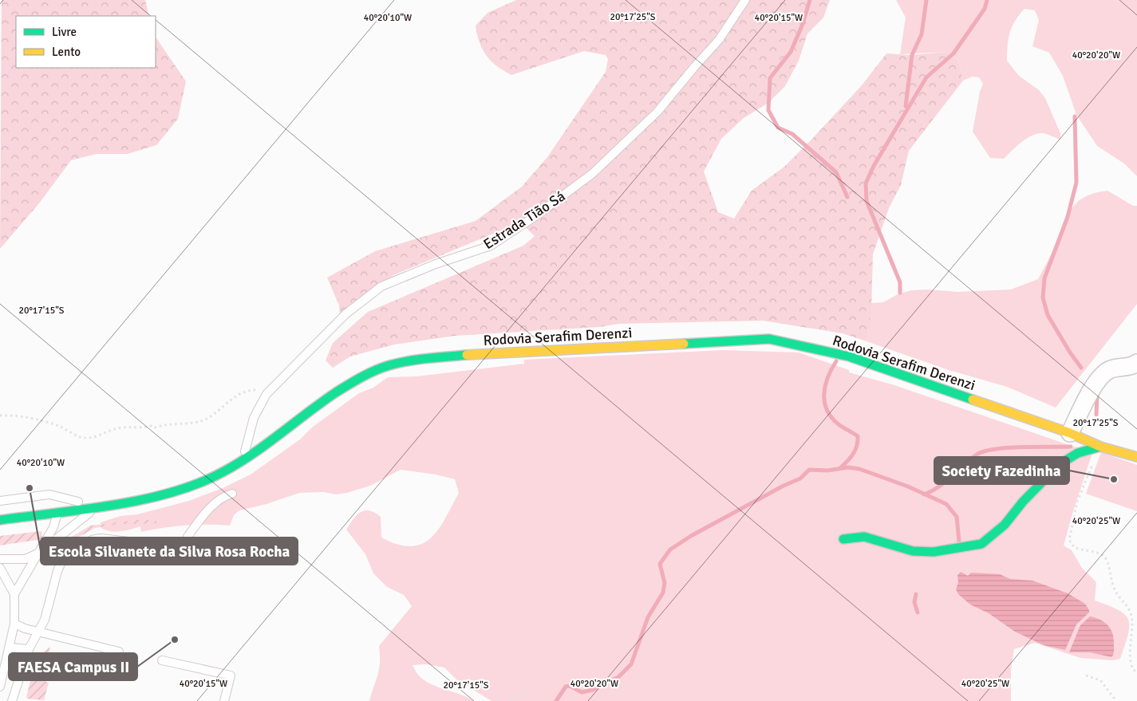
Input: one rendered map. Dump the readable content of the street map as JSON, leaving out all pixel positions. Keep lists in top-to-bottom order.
{
  "streets": {
    "main road": ["Rodovia Serafim Derenzi"],
    "lane": ["Estrada Tião Sá"]
  },
  "crossings": [
    ["Estrada Tião Sá", "Rodovia Serafim Derenzi"]
  ],
  "places": ["Society Fazedinha", "Escola Silvanete da Silva Rosa Rocha", "FAESA Campus II"],
  "legend": ["Livre", "Lento"],
  "coordinates": [
    "20°17'25\"S",
    "40°20'10\"W",
    "40°20'15\"W",
    "40°20'20\"W",
    "20°17'15\"S",
    "40°20'25\"W"
  ]
}
